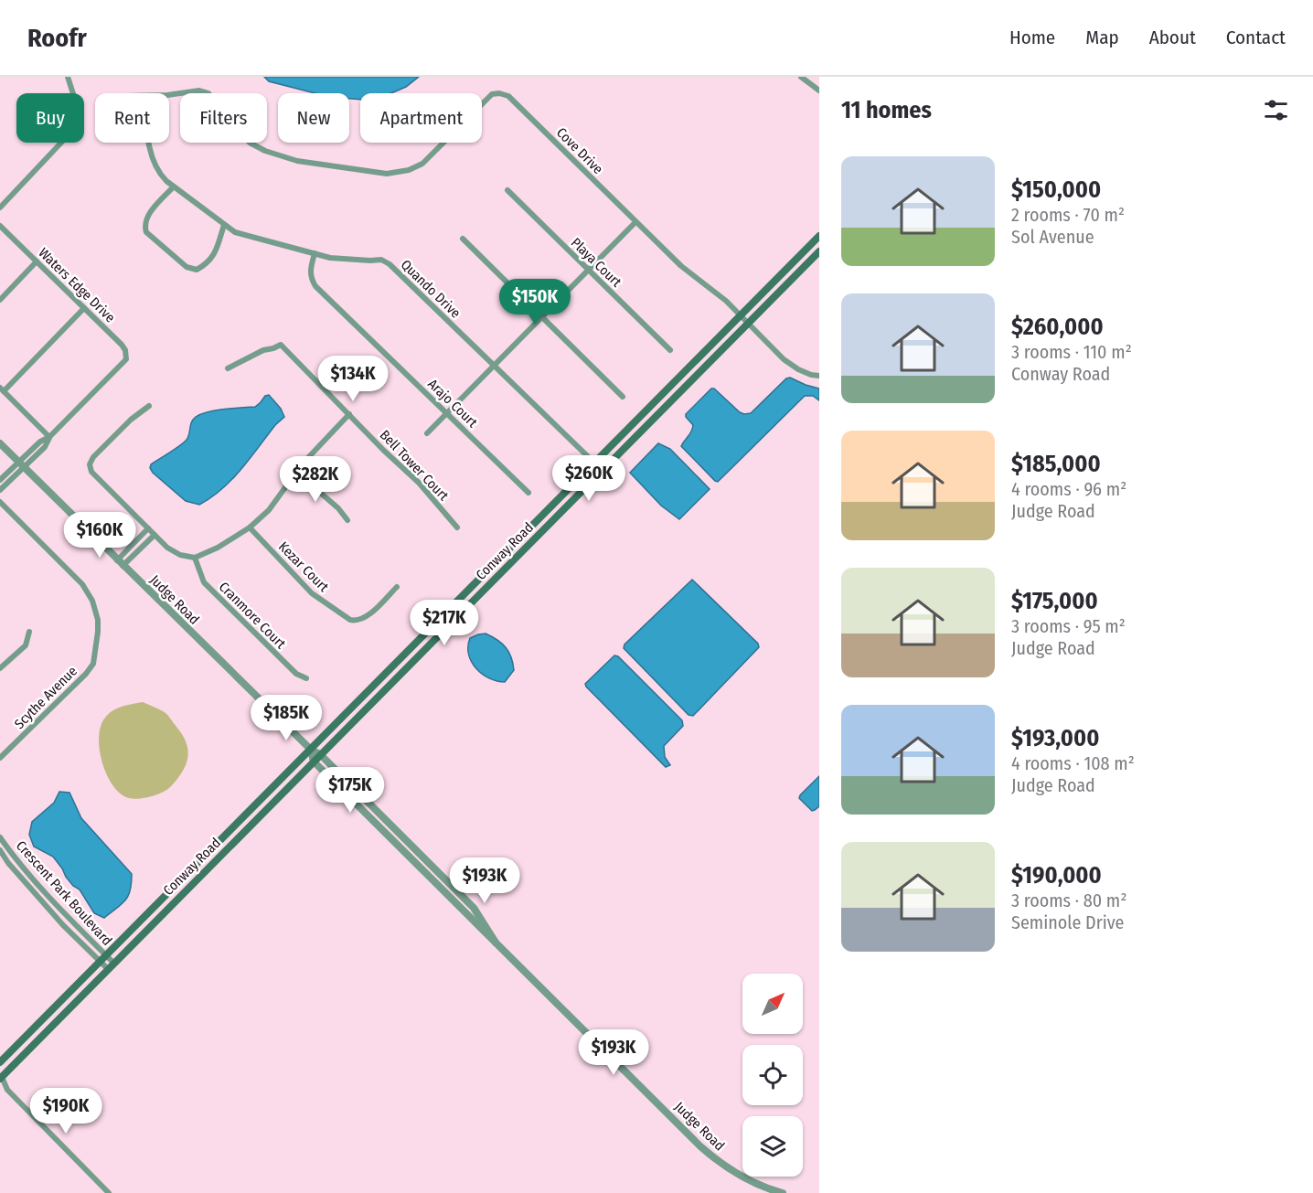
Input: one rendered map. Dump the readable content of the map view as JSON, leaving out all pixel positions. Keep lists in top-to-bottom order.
{
  "streets": {
    "main road": ["Conway Road"],
    "street": [
      "Cove Drive",
      "Playa Court",
      "Waters Edge Drive",
      "Quando Drive",
      "Arajo Court",
      "Bell Tower Court",
      "Kezar Court",
      "Judge Road",
      "Cranmore Court",
      "Scythe Avenue",
      "Crescent Park Boulevard"
    ]
  },
  "crossings": [
    ["Cove Drive", "Conway Road"],
    ["Quando Drive", "Arajo Court"],
    ["Quando Drive", "Conway Road"],
    ["Conway Road", "Judge Road"],
    ["Conway Road", "Crescent Park Boulevard"]
  ],
  "north": "top right",
  "page": {
    "header": "Roofr",
    "nav": [
      "Home",
      "Map",
      "About",
      "Contact"
    ],
    "heading": "11 homes",
    "chip": [
      "Buy",
      "Rent",
      "Filters",
      "New",
      "Apartment"
    ],
    "list": [
      {
        "name": "$150,000",
        "note": "2 rooms · 70 m² · Sol Avenue"
      },
      {
        "name": "$260,000",
        "note": "3 rooms · 110 m² · Conway Road"
      },
      {
        "name": "$185,000",
        "note": "4 rooms · 96 m² · Judge Road"
      },
      {
        "name": "$175,000",
        "note": "3 rooms · 95 m² · Judge Road"
      },
      {
        "name": "$193,000",
        "note": "4 rooms · 108 m² · Judge Road"
      },
      {
        "name": "$190,000",
        "note": "3 rooms · 80 m² · Seminole Drive"
      }
    ],
    "price": [
      "$150K",
      "$134K",
      "$260K",
      "$282K",
      "$160K",
      "$217K",
      "$185K",
      "$175K",
      "$193K",
      "$193K",
      "$190K"
    ]
  }
}
